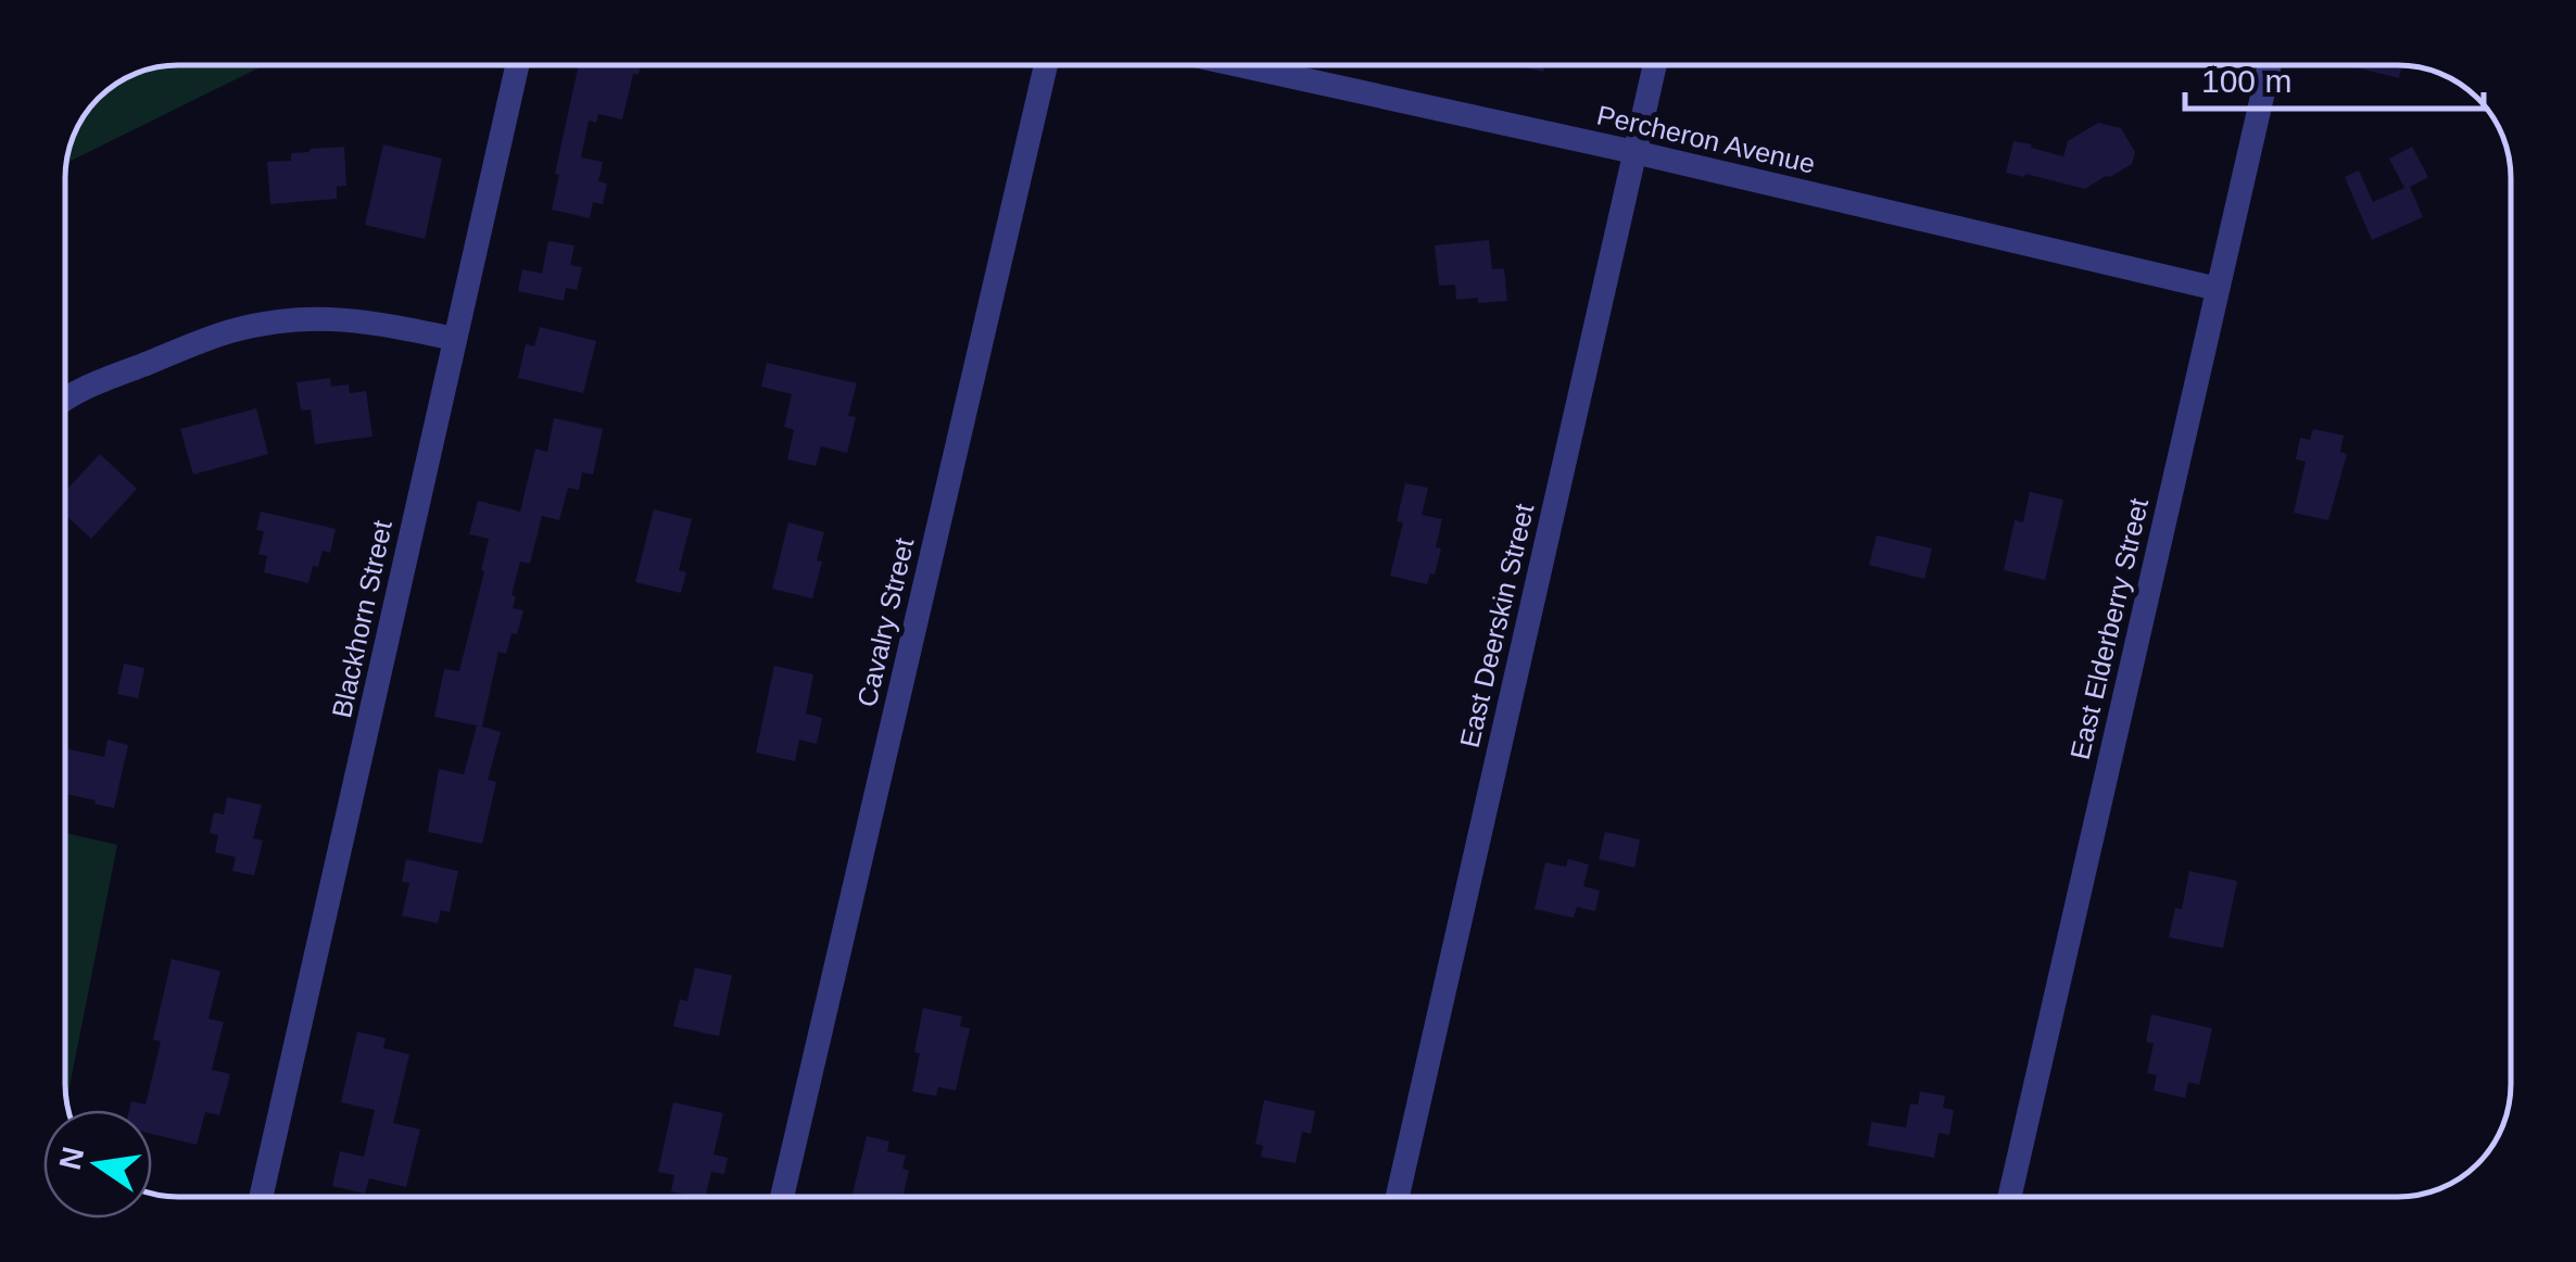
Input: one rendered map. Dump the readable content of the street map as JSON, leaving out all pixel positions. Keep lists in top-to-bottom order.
{
  "streets": {
    "street": [
      "Percheron Avenue",
      "Blackhorn Street",
      "Cavalry Street",
      "East Deerskin Street",
      "East Elderberry Street"
    ]
  },
  "crossings": [
    ["Percheron Avenue", "East Deerskin Street"],
    ["Percheron Avenue", "East Elderberry Street"]
  ],
  "scale_bar": "100 m",
  "north": "left"
}
